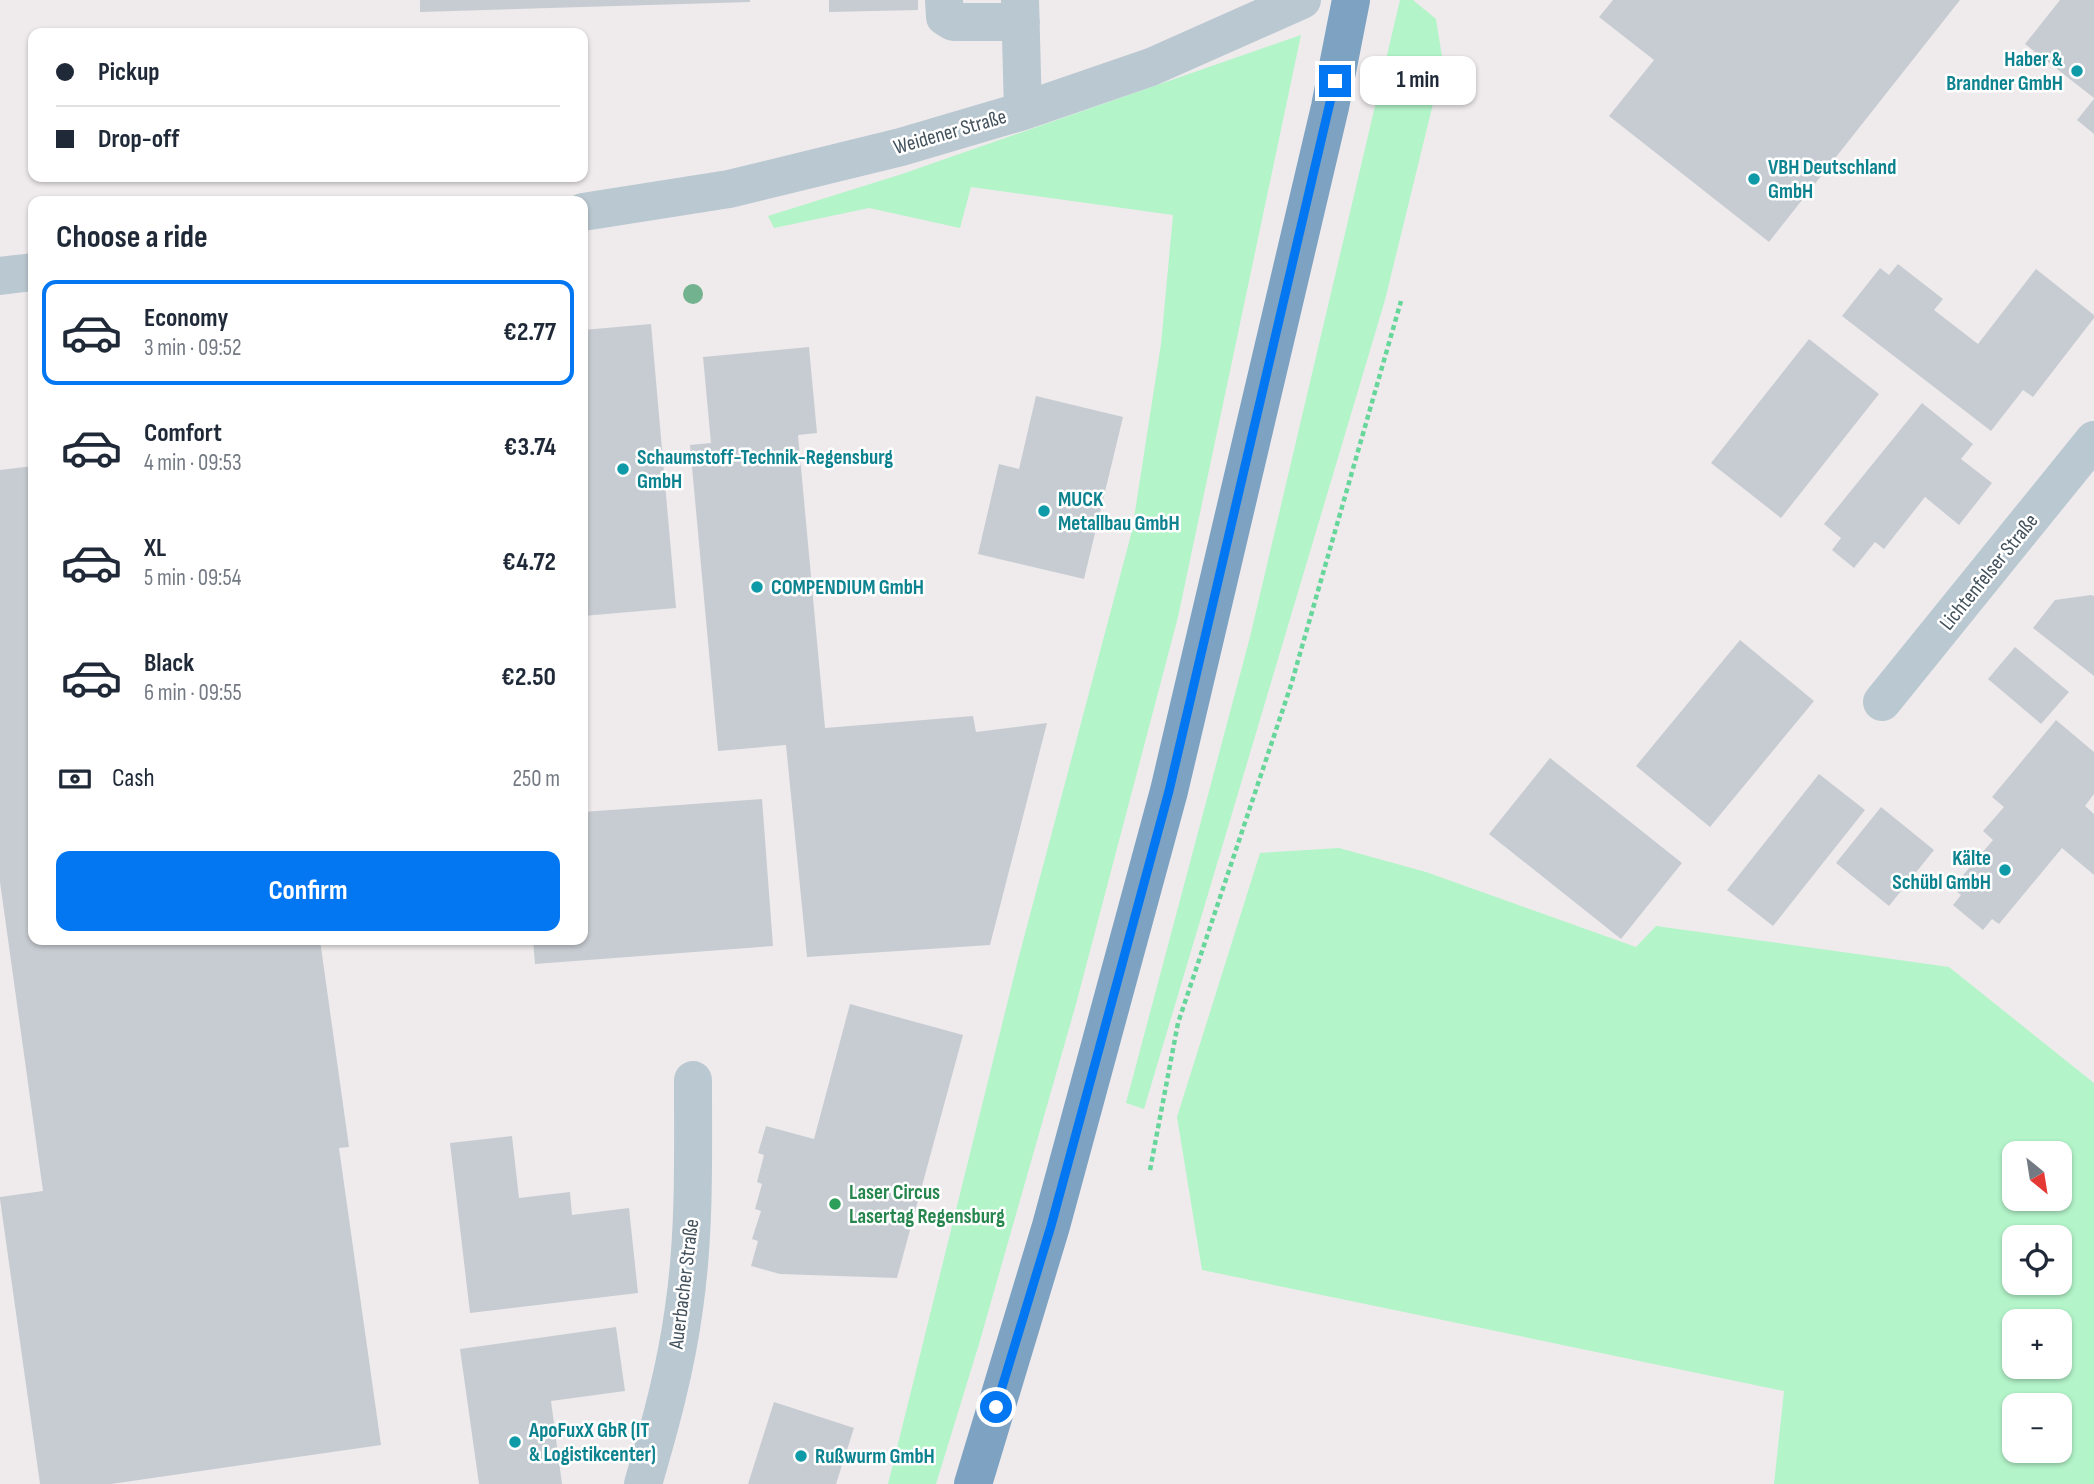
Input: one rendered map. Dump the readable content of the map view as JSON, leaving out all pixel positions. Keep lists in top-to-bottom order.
{
  "streets": {
    "street": ["Weidener Straße", "Lichtenfelser Straße", "Auerbacher Straße"]
  },
  "places": [
    "Haber & Brandner GmbH",
    "VBH Deutschland GmbH",
    "Schaumstoff-Technik-Regensburg GmbH",
    "MUCK Metallbau GmbH",
    "COMPENDIUM GmbH",
    "Kälte Schübl GmbH",
    "Laser Circus Lasertag Regensburg",
    "ApoFuxX GbR (IT & Logistikcenter)",
    "Rußwurm GmbH"
  ],
  "north": "bottom right",
  "page": {
    "banner": ["Pickup", "Drop-off"],
    "bubble": "1 min",
    "heading": "Choose a ride",
    "list": [
      {
        "name": "Economy",
        "note": "3 min · 09:52",
        "value": "€2.77"
      },
      {
        "name": "Comfort",
        "note": "4 min · 09:53",
        "value": "€3.74"
      },
      {
        "name": "XL",
        "note": "5 min · 09:54",
        "value": "€4.72"
      },
      {
        "name": "Black",
        "note": "6 min · 09:55",
        "value": "€2.50"
      }
    ],
    "pay": ["Cash", "250 m"],
    "buttons": "Confirm",
    "map_buttons": ["+", "−"]
  }
}
